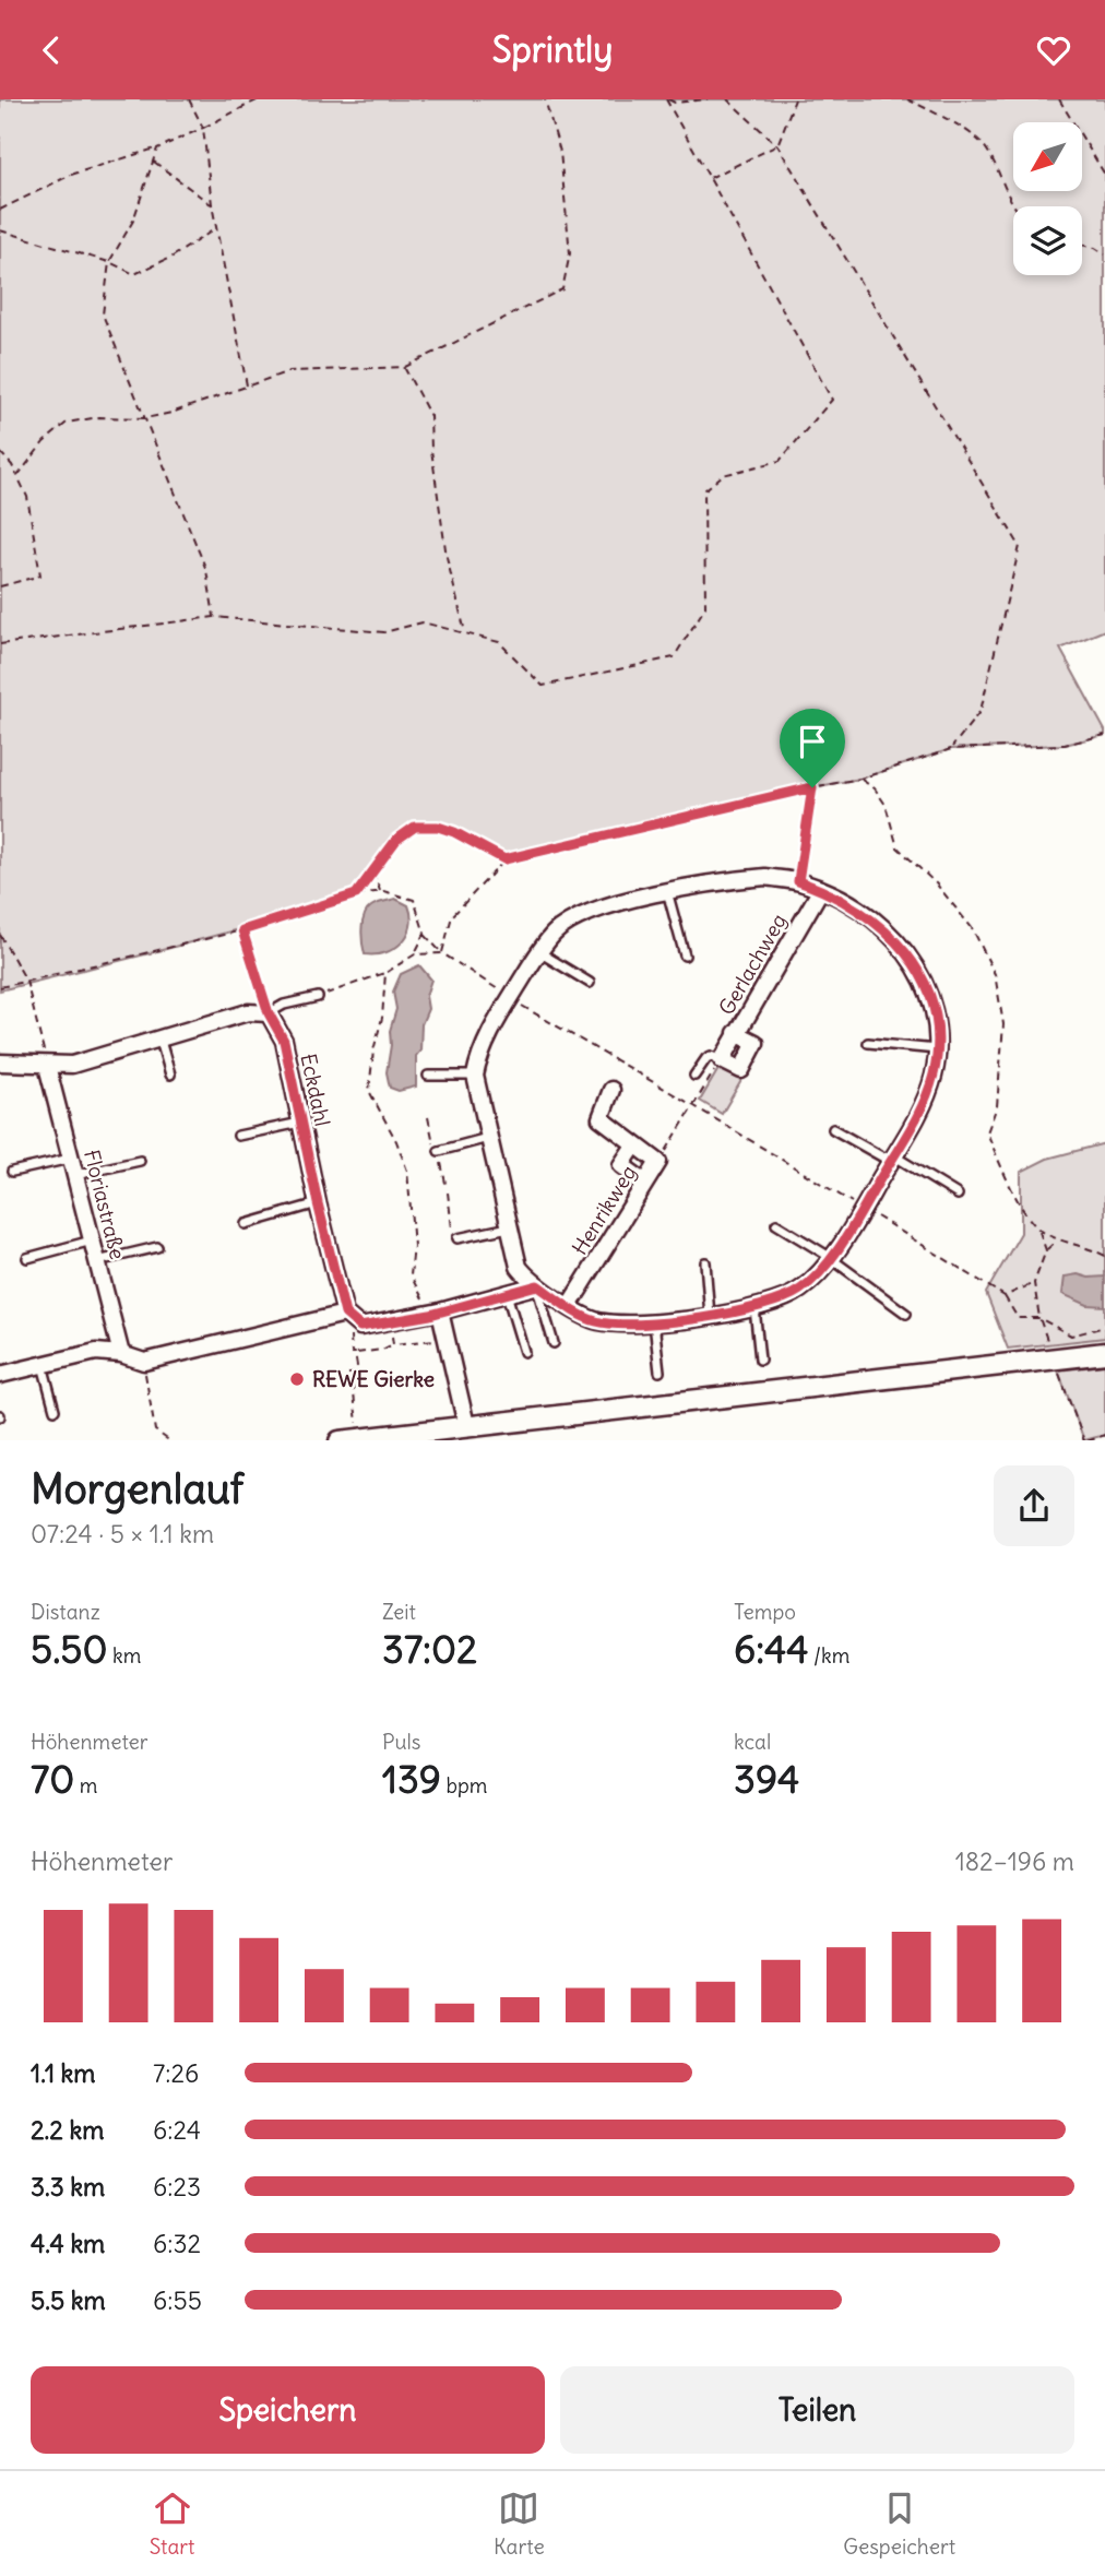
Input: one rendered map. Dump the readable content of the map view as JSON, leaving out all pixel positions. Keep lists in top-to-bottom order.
{
  "streets": {
    "street": [
      "Gerlachweg",
      "Eckdahl",
      "Floriastraße",
      "Henrikweg"
    ]
  },
  "places": ["REWE Gierke"],
  "north": "bottom left",
  "page": {
    "header": "Sprintly",
    "heading": ["Morgenlauf", "07:24 · 5 × 1.1 km"],
    "stats": [
      ["Distanz", "5.50 km"],
      ["Zeit", "37:02"],
      ["Tempo", "6:44 /km"],
      ["Höhenmeter", "70 m"],
      ["Puls", "139 bpm"],
      ["kcal", "394"]
    ],
    "chart": ["Höhenmeter", "182–196 m"],
    "list": [
      {
        "name": "1.1 km",
        "note": "7:26"
      },
      {
        "name": "2.2 km",
        "note": "6:24"
      },
      {
        "name": "3.3 km",
        "note": "6:23"
      },
      {
        "name": "4.4 km",
        "note": "6:32"
      },
      {
        "name": "5.5 km",
        "note": "6:55"
      }
    ],
    "buttons": ["Speichern", "Teilen"],
    "tabs": ["Start", "Karte", "Gespeichert"]
  }
}
